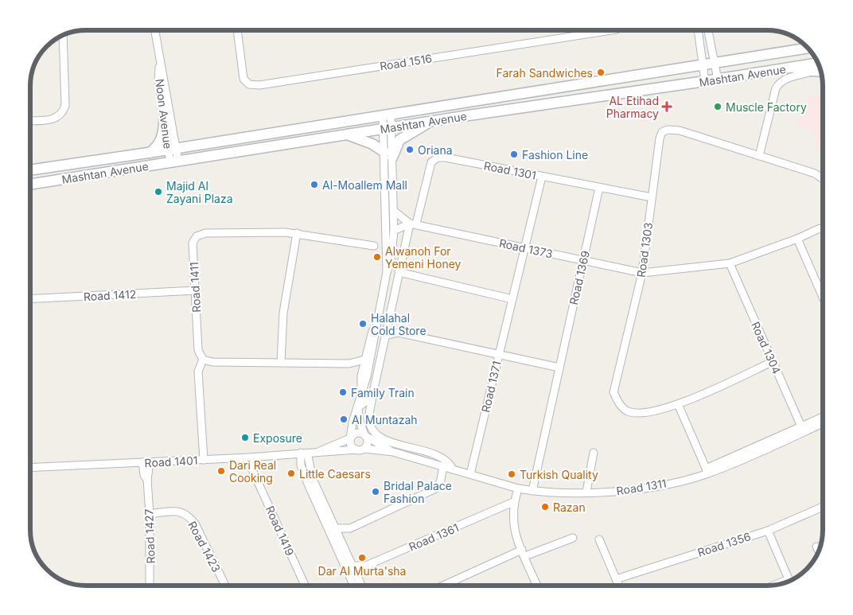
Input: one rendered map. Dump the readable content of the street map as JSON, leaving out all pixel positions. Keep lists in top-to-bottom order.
{
  "streets": {
    "street": [
      "Road 1516",
      "Mashtan Avenue",
      "Noon Avenue",
      "Road 1301",
      "Road 1373",
      "Road 1303",
      "Road 1369",
      "Road 1411",
      "Road 1412",
      "Road 1304",
      "Road 1371",
      "Road 1401",
      "Road 1311",
      "Road 1419",
      "Road 1427",
      "Road 1361",
      "Road 1356",
      "Road 1423"
    ]
  },
  "crossings": [
    ["Mashtan Avenue", "Noon Avenue"],
    ["Road 1301", "Road 1373"],
    ["Road 1301", "Road 1303"],
    ["Road 1301", "Road 1369"],
    ["Road 1301", "Road 1371"],
    ["Road 1301", "Road 1311"],
    ["Road 1373", "Road 1303"],
    ["Road 1373", "Road 1369"],
    ["Road 1373", "Road 1371"],
    ["Road 1303", "Road 1304"],
    ["Road 1369", "Road 1311"],
    ["Road 1411", "Road 1412"],
    ["Road 1304", "Road 1311"],
    ["Road 1371", "Road 1311"],
    ["Road 1401", "Road 1311"],
    ["Road 1401", "Road 1419"],
    ["Road 1401", "Road 1427"],
    ["Road 1427", "Road 1423"]
  ],
  "places": {
    "other": [
      "Farah Sandwiches",
      "Muscle Factory",
      "Oriana",
      "Fashion Line",
      "Al-Moallem Mall",
      "Majid Al Zayani Plaza",
      "Alwanoh For Yemeni Honey",
      "Halahal Cold Store",
      "Family Train",
      "Al Muntazah",
      "Exposure",
      "Dari Real Cooking",
      "Little Caesars",
      "Turkish Quality",
      "Bridal Palace Fashion",
      "Razan",
      "Dar Al Murta'sha"
    ],
    "health": ["AL Etihad Pharmacy"]
  }
}
